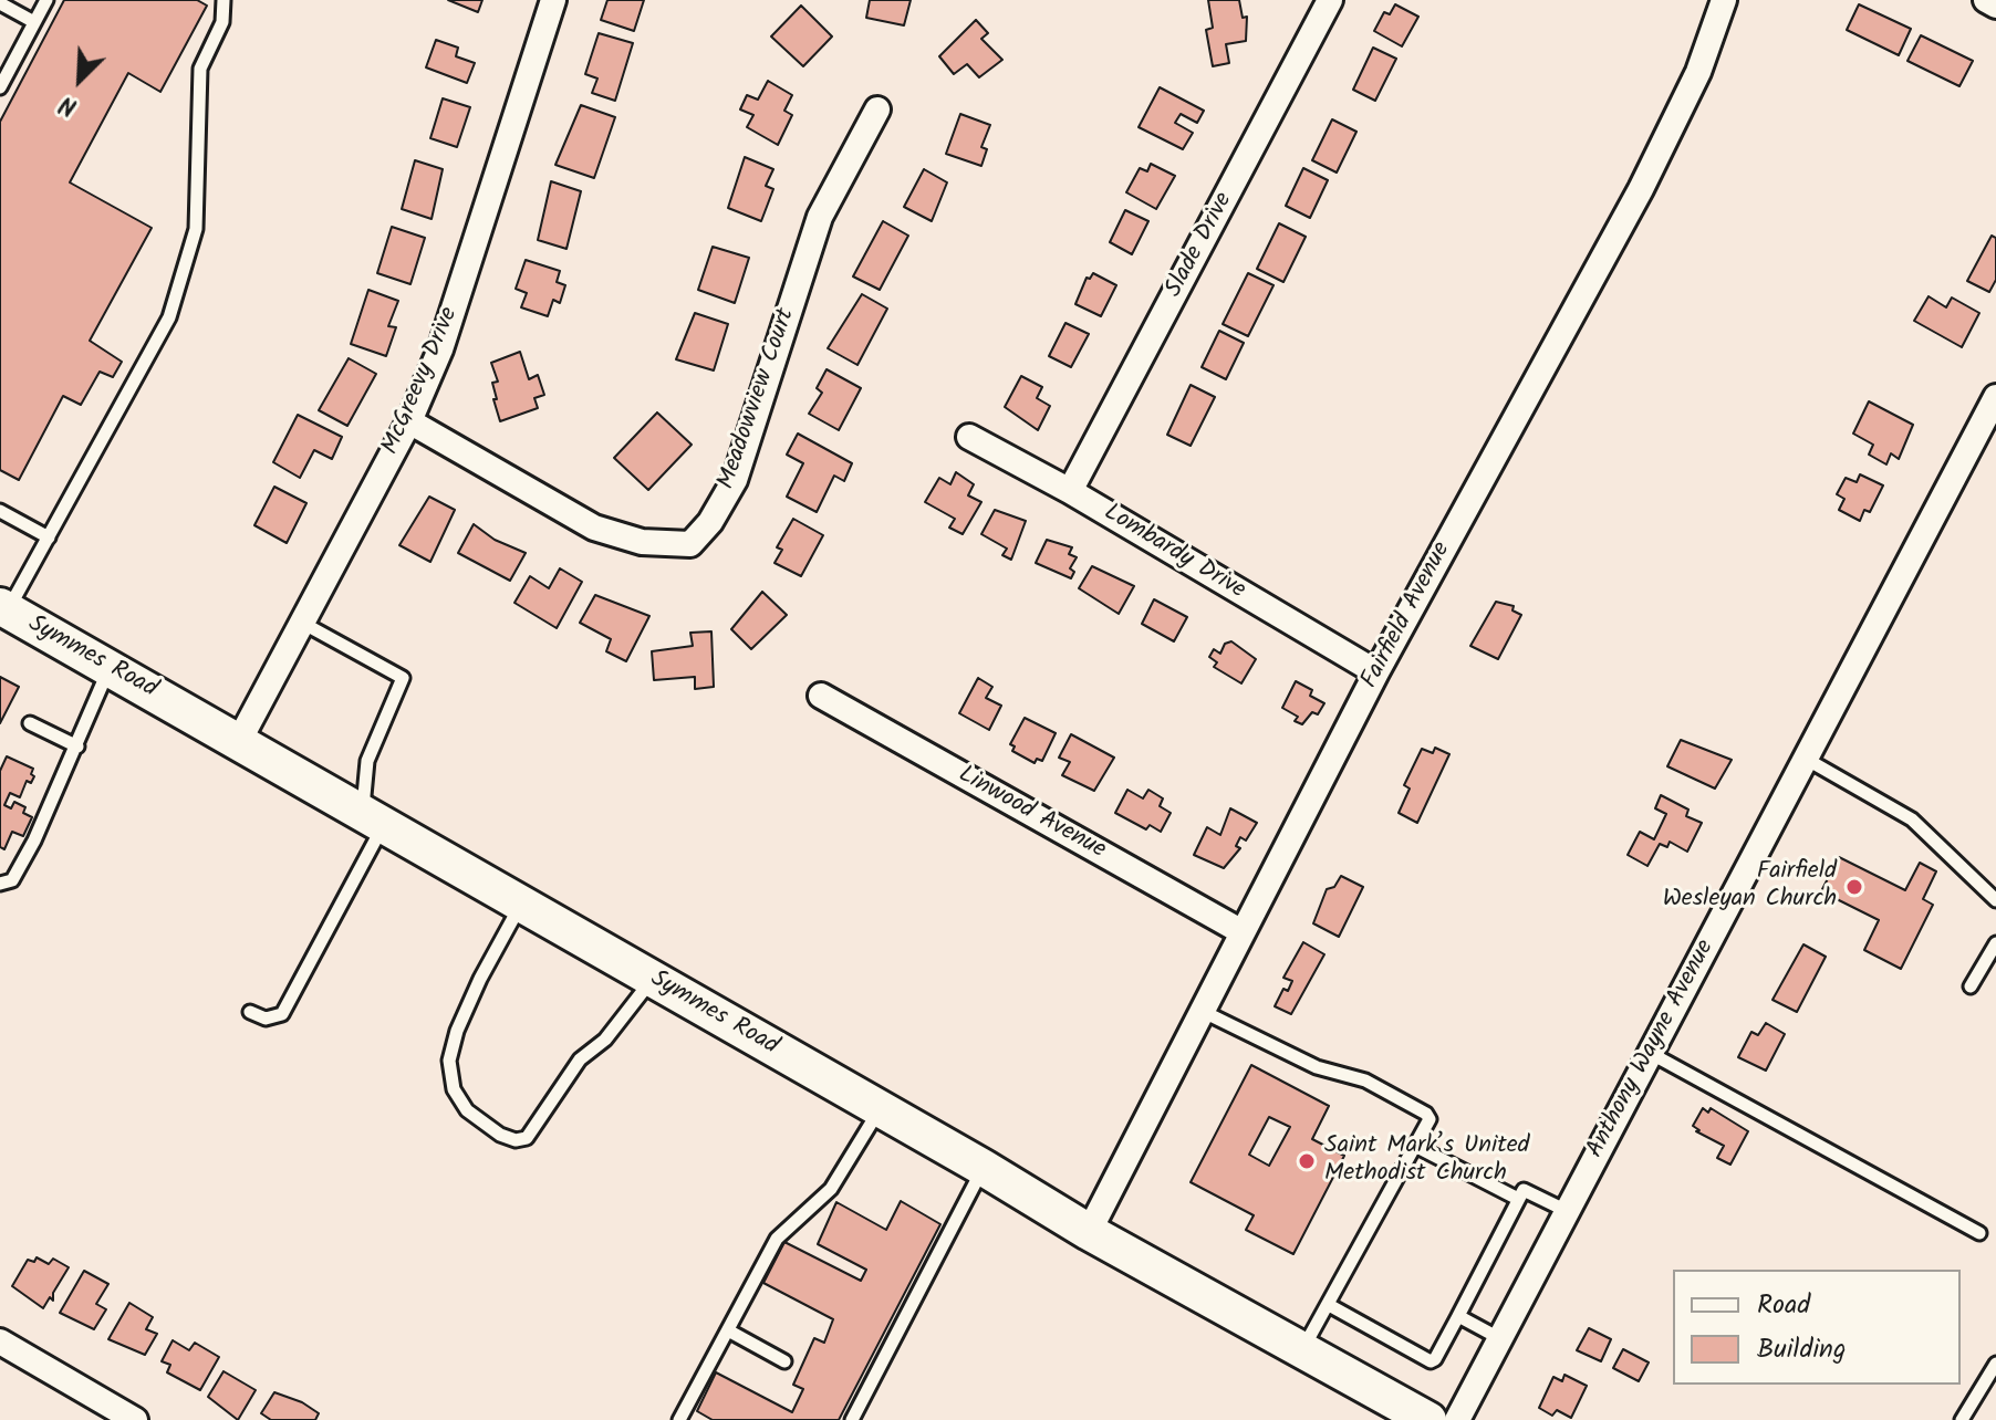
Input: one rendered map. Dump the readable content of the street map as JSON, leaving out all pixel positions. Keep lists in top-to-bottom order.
{
  "streets": {
    "main road": ["Symmes Road"],
    "street": [
      "Slade Drive",
      "McGreevy Drive",
      "Meadowview Court",
      "Lombardy Drive",
      "Fairfield Avenue",
      "Linwood Avenue",
      "Anthony Wayne Avenue"
    ]
  },
  "crossings": [
    ["Slade Drive", "Lombardy Drive"],
    ["McGreevy Drive", "Meadowview Court"],
    ["McGreevy Drive", "Symmes Road"],
    ["Lombardy Drive", "Fairfield Avenue"],
    ["Fairfield Avenue", "Symmes Road"],
    ["Fairfield Avenue", "Linwood Avenue"]
  ],
  "places": ["Fairfield Wesleyan Church", "Saint Mark’s United Methodist Church"],
  "legend": ["Road", "Building"],
  "north": "bottom left"
}
